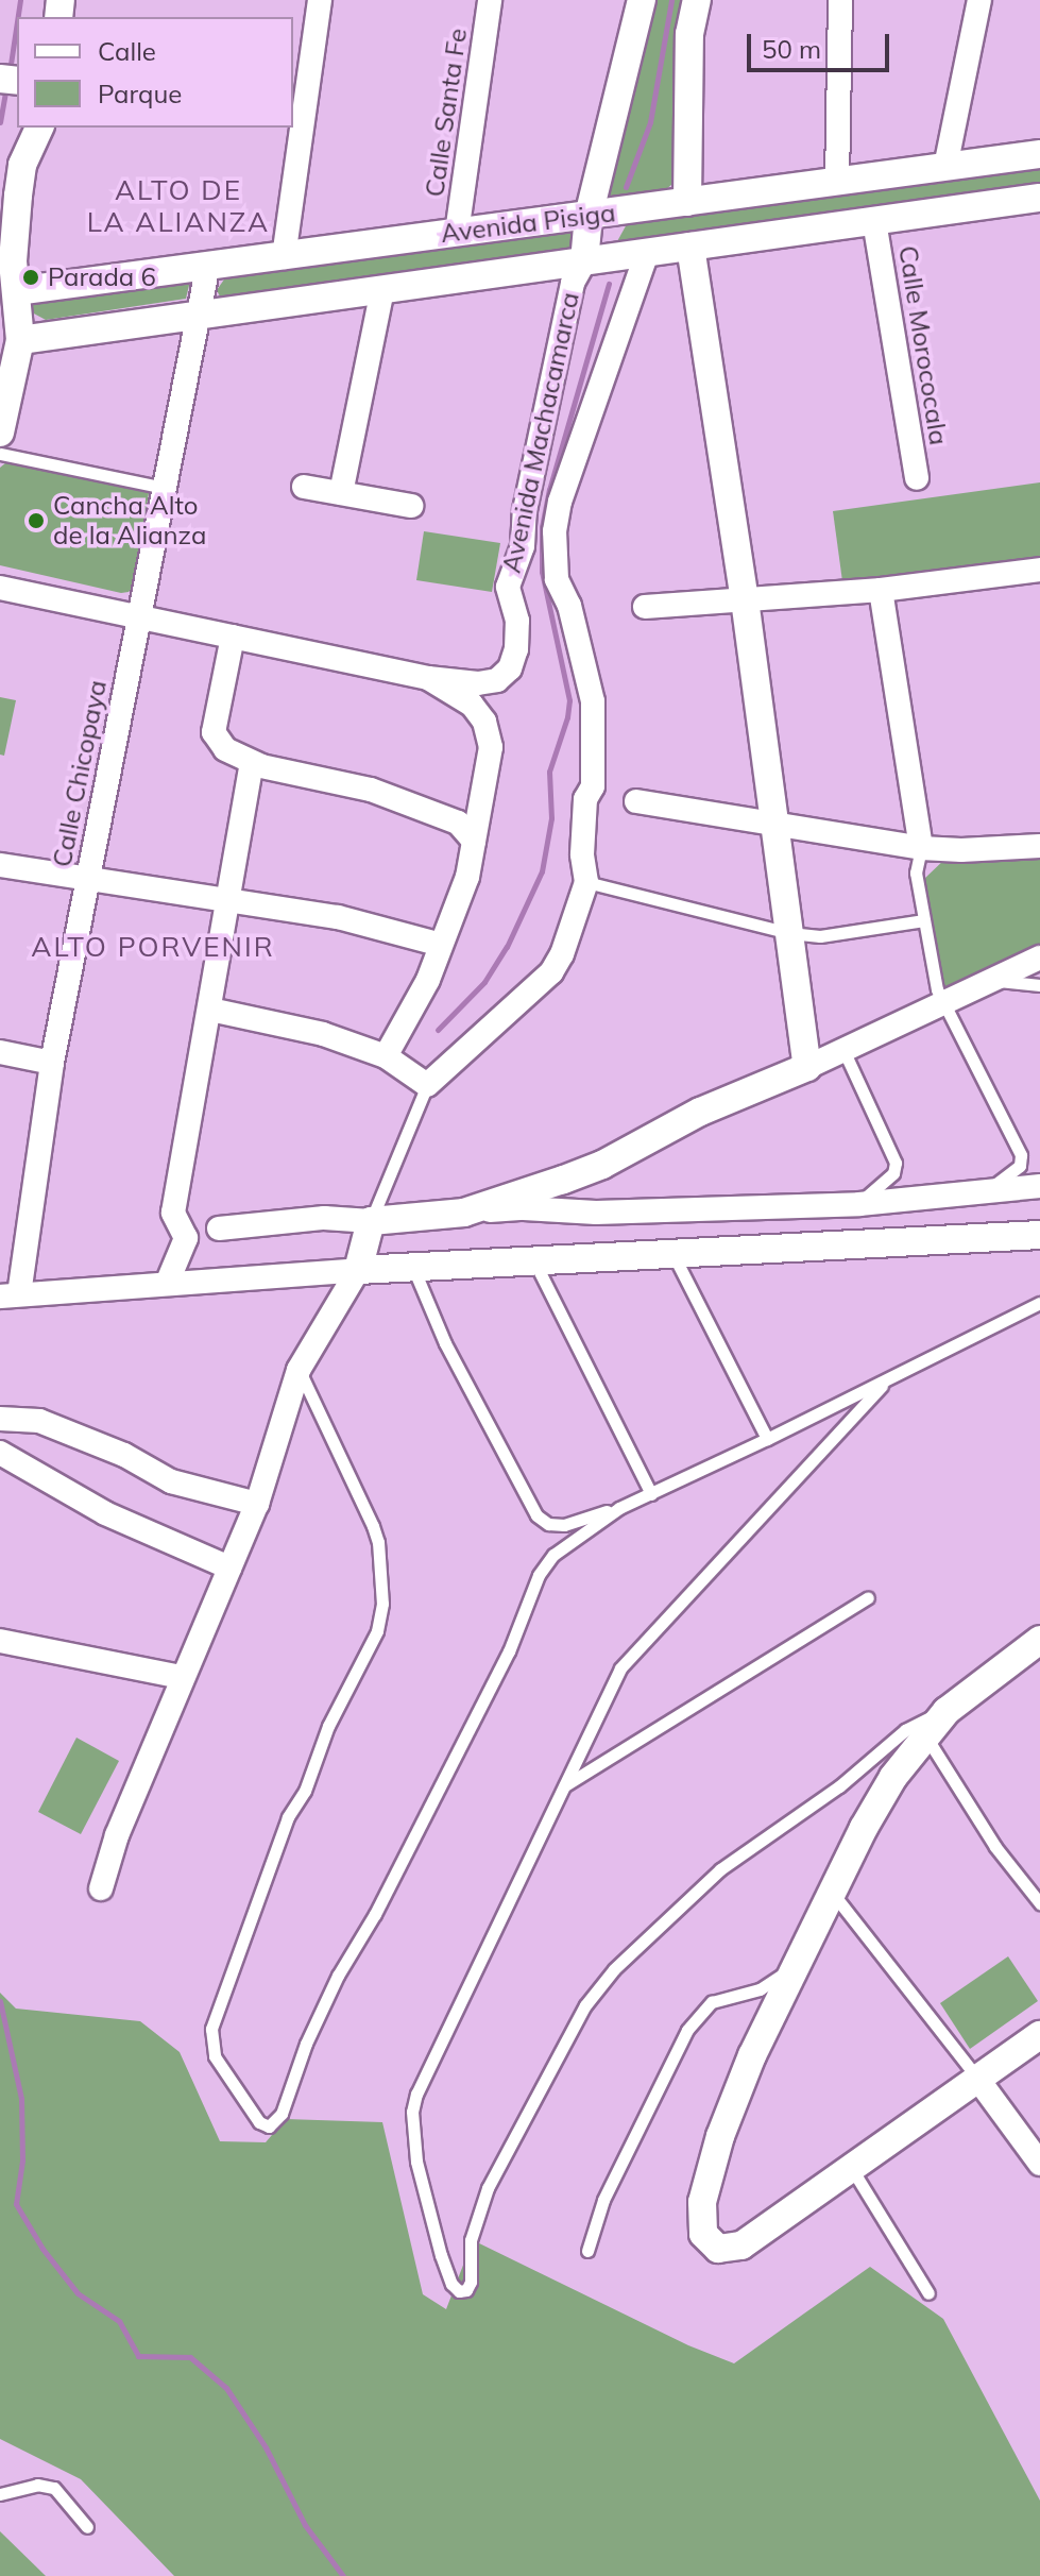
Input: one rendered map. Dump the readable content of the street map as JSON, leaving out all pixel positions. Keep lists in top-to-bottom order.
{
  "streets": {
    "street": [
      "Calle Santa Fe",
      "Avenida Pisiga",
      "Calle Morococala",
      "Avenida Machacamarca",
      "Calle Chicopaya"
    ]
  },
  "crossings": [
    ["Calle Santa Fe", "Avenida Pisiga"],
    ["Avenida Pisiga", "Calle Morococala"],
    ["Avenida Pisiga", "Avenida Machacamarca"],
    ["Avenida Pisiga", "Calle Chicopaya"]
  ],
  "districts": ["ALTO DE LA ALIANZA", "ALTO PORVENIR"],
  "places": ["Parada 6", "Cancha Alto de la Alianza"],
  "legend": ["Calle", "Parque"],
  "scale_bar": "50 m"
}
